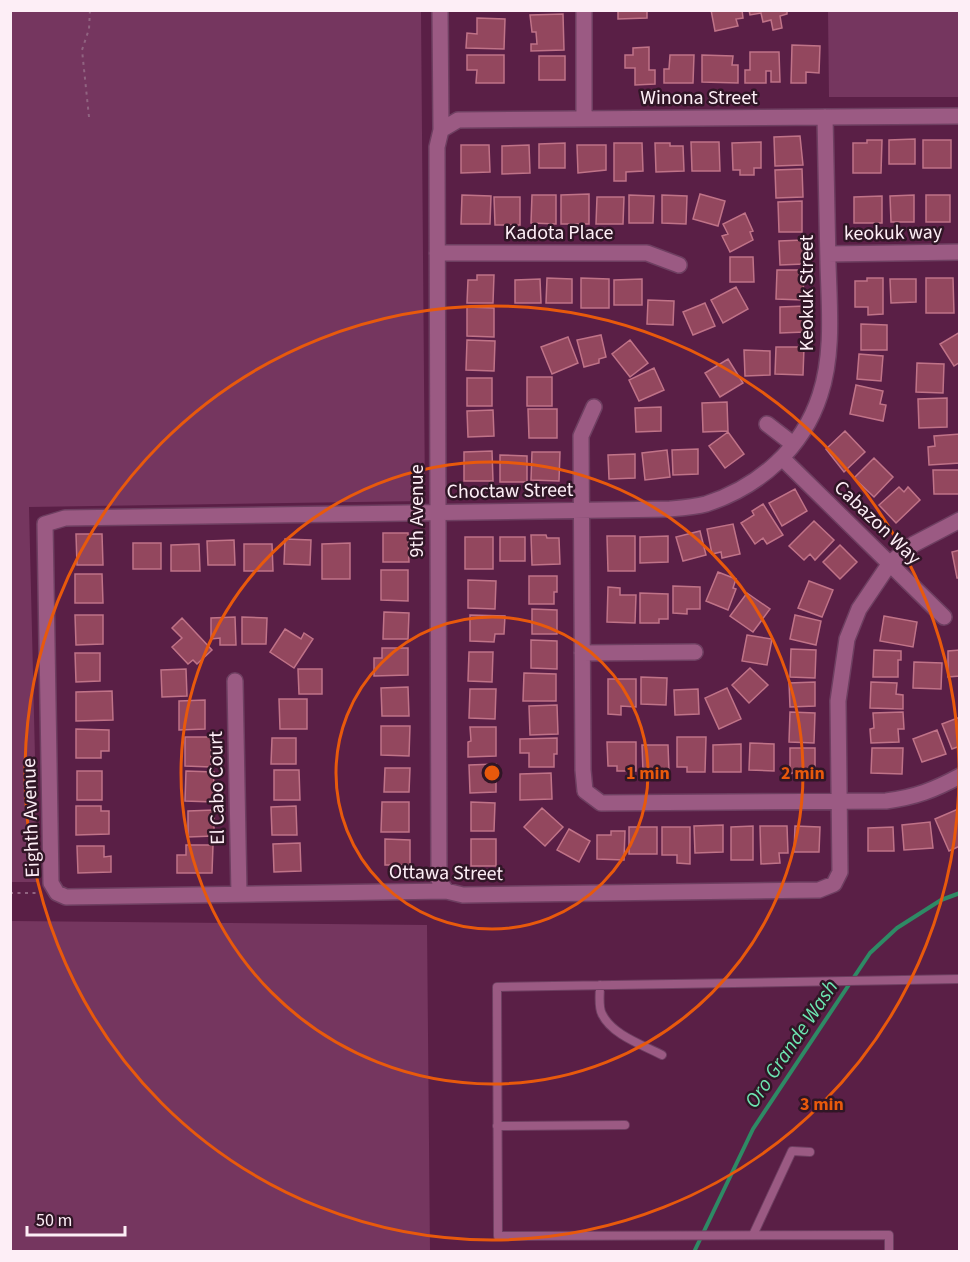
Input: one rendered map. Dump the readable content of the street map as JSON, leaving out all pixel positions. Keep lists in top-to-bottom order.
{
  "streets": {
    "street": [
      "Winona Street",
      "Kadota Place",
      "keokuk way",
      "Keokuk Street",
      "Choctaw Street",
      "9th Avenue",
      "Cabazon Way",
      "El Cabo Court",
      "Eighth Avenue",
      "Ottawa Street"
    ]
  },
  "crossings": [
    ["Winona Street", "Keokuk Street"],
    ["Winona Street", "9th Avenue"],
    ["Kadota Place", "9th Avenue"],
    ["keokuk way", "Keokuk Street"],
    ["Keokuk Street", "Choctaw Street"],
    ["Keokuk Street", "Cabazon Way"],
    ["Choctaw Street", "9th Avenue"],
    ["Choctaw Street", "Cabazon Way"],
    ["Choctaw Street", "Eighth Avenue"],
    ["9th Avenue", "Ottawa Street"],
    ["El Cabo Court", "Ottawa Street"],
    ["Eighth Avenue", "Ottawa Street"]
  ],
  "water": ["Oro Grande Wash"],
  "scale_bar": "50 m",
  "rings": ["1 min", "2 min", "3 min"]
}
